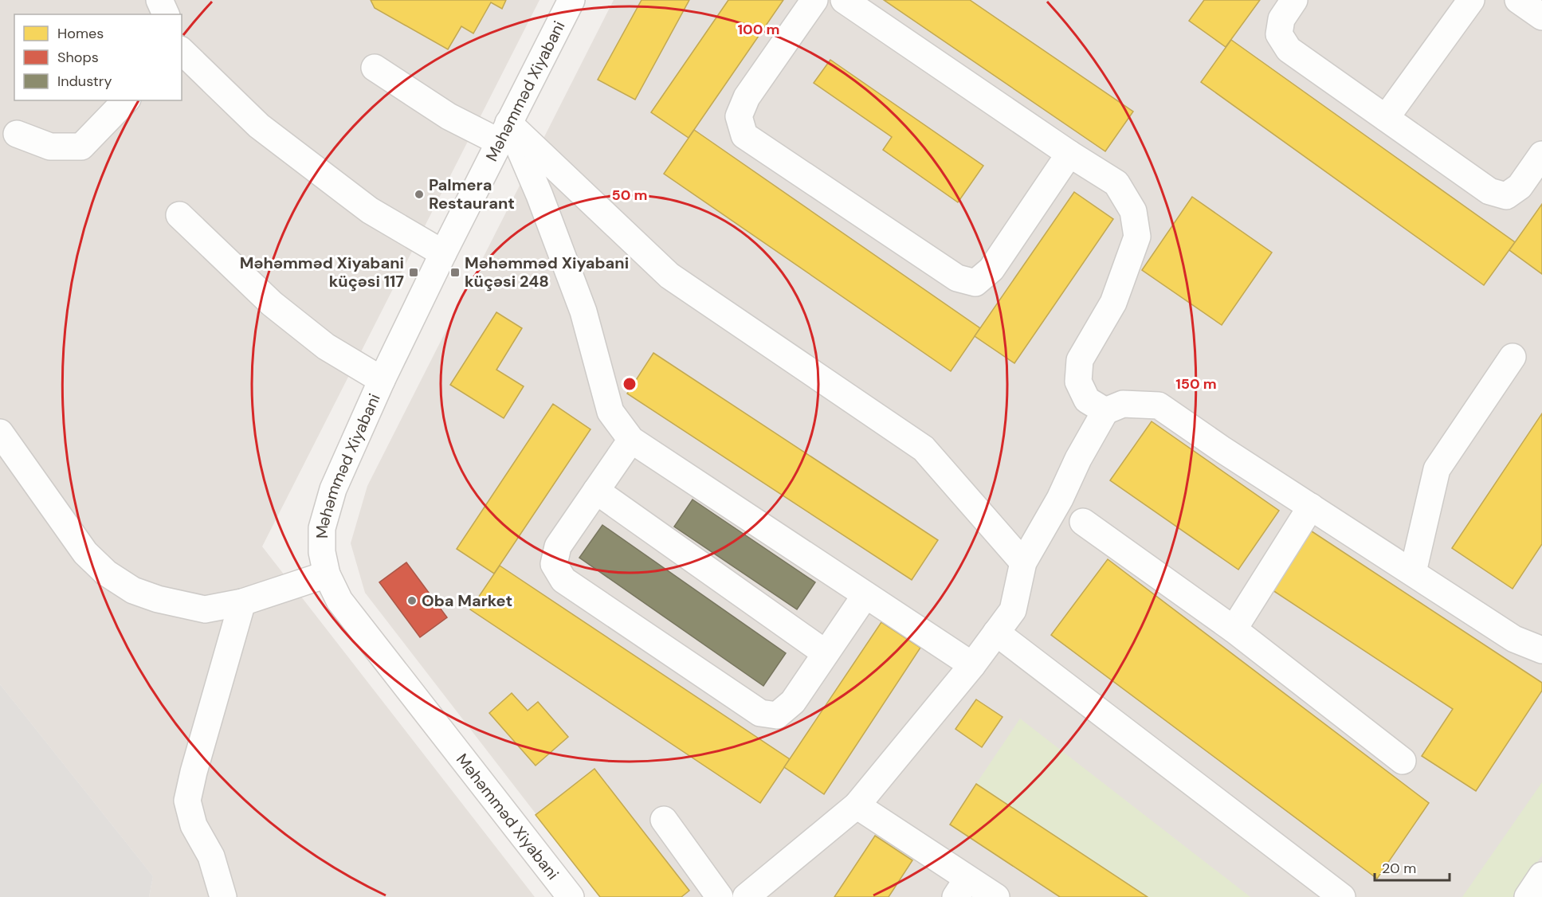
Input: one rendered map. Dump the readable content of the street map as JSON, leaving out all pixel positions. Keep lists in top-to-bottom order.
{
  "streets": {
    "street": ["Məhəmməd Xiyabani"]
  },
  "places": {
    "other": ["Palmera Restaurant", "Oba Market"],
    "transit": ["Məhəmməd Xiyabani küçəsi 117", "Məhəmməd Xiyabani küçəsi 248"]
  },
  "legend": ["Homes", "Shops", "Industry"],
  "scale_bar": "20 m",
  "rings": ["100 m", "50 m", "150 m"]
}
